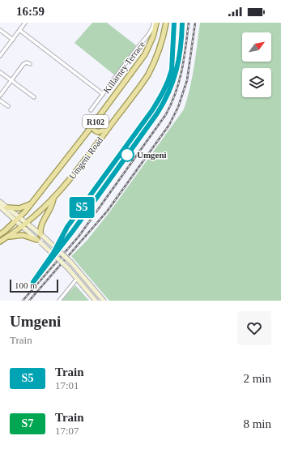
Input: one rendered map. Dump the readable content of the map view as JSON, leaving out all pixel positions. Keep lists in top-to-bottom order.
{
  "streets": {
    "main road": ["R102", "Umgeni Road"],
    "street": ["Killarney Terrace"]
  },
  "places": ["Umgeni"],
  "scale_bar": "100 m",
  "north": "top right",
  "page": {
    "status": "16:59",
    "on_map": "S5",
    "scale": "100 m",
    "heading": ["Umgeni", "Train"],
    "list": [
      {
        "mark": "S5",
        "name": "Train",
        "note": "17:01",
        "value": "2 min"
      },
      {
        "mark": "S7",
        "name": "Train",
        "note": "17:07",
        "value": "8 min"
      }
    ]
  }
}
